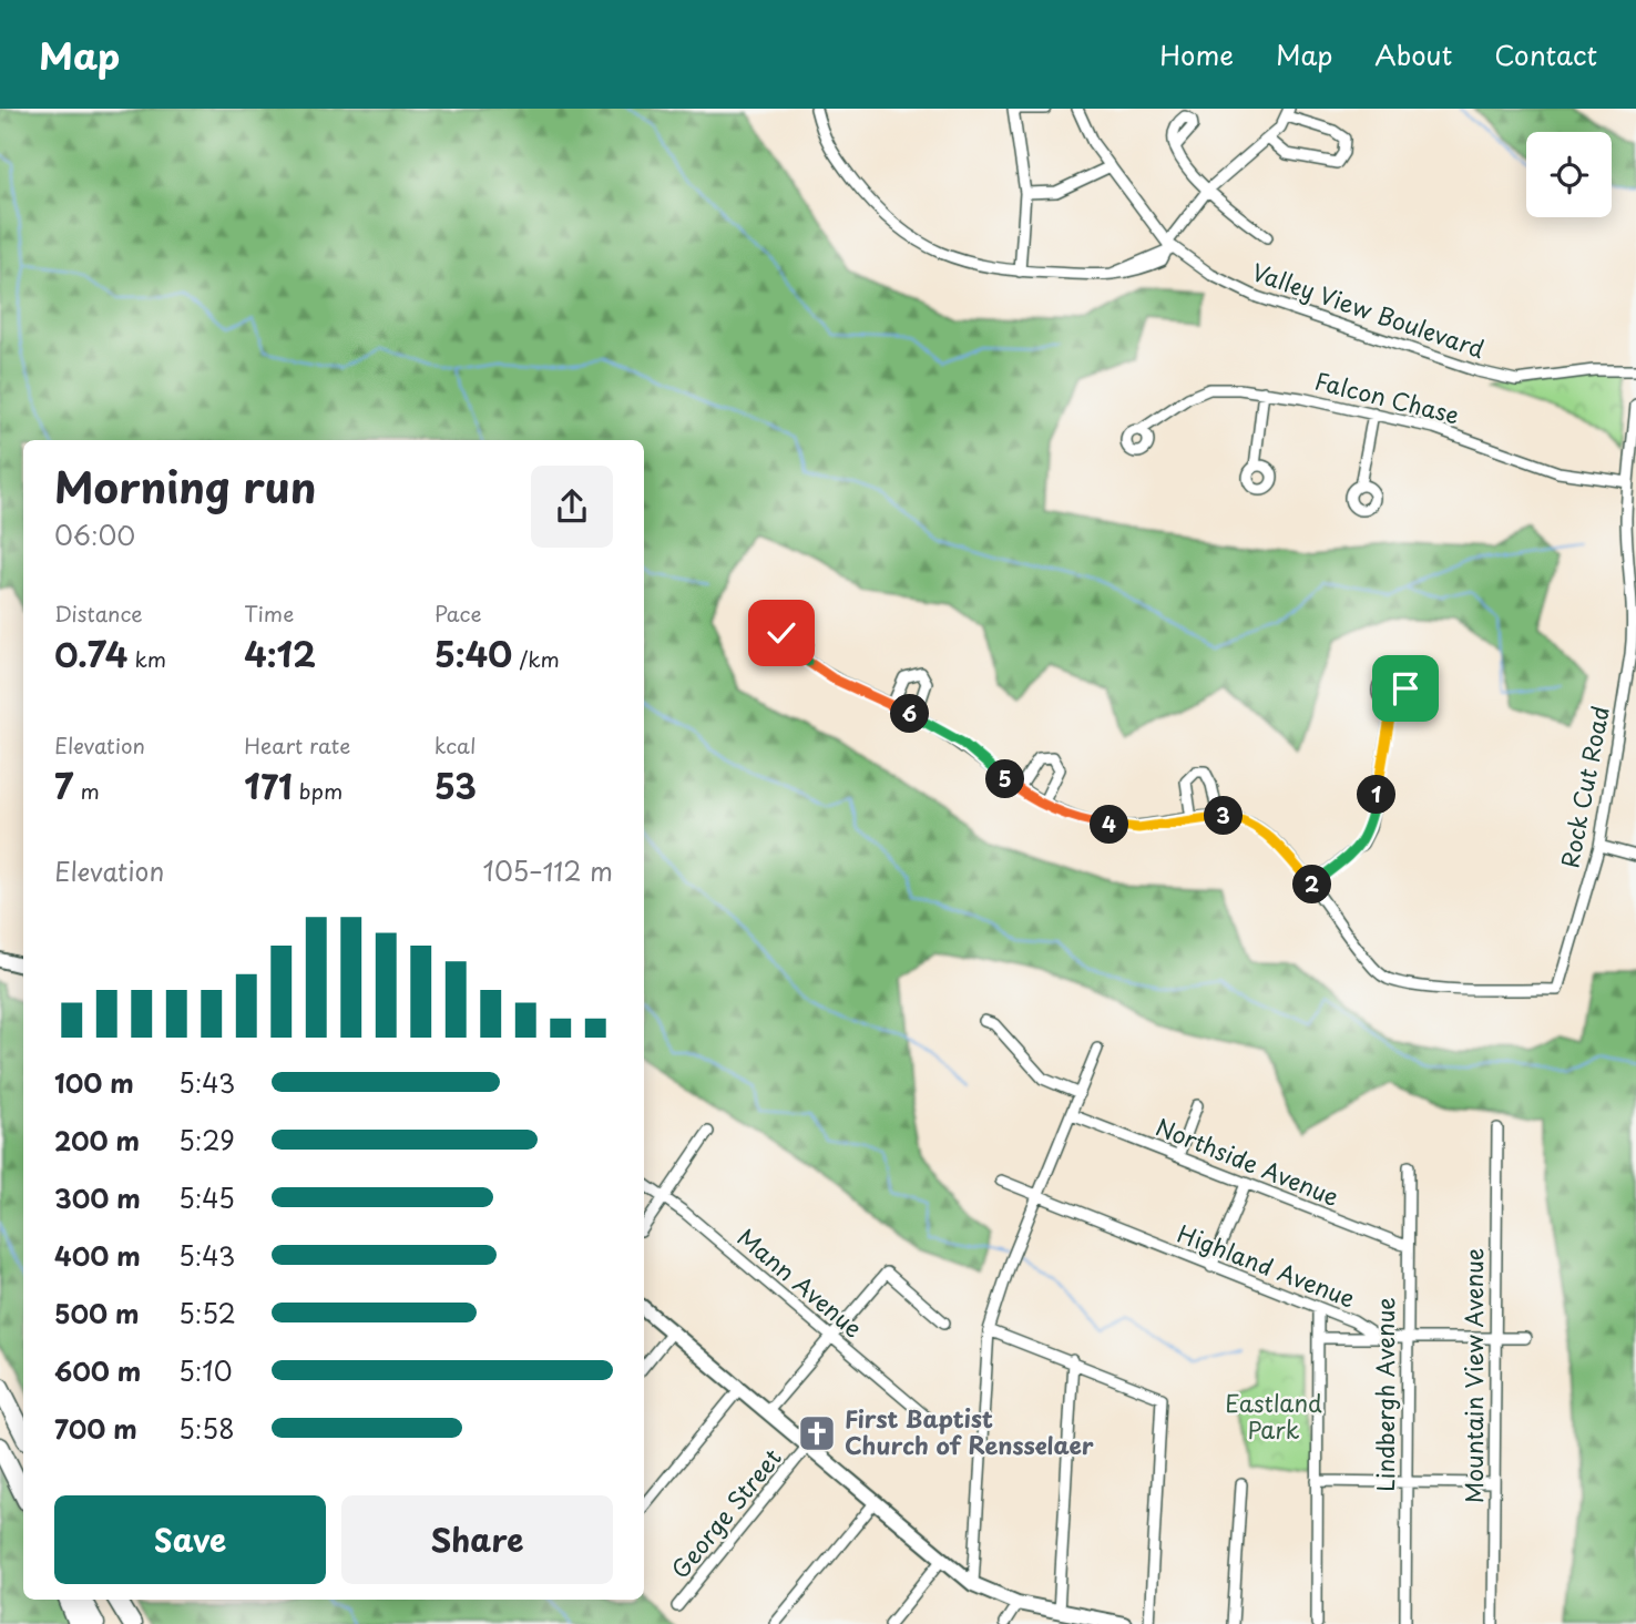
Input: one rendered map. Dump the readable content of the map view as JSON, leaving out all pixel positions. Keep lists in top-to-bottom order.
{
  "streets": {
    "street": [
      "Valley View Boulevard",
      "Falcon Chase",
      "Rock Cut Road",
      "Northside Avenue",
      "Highland Avenue",
      "Mann Avenue",
      "Mountain View Avenue",
      "Lindbergh Avenue",
      "George Street"
    ]
  },
  "crossings": [
    ["Falcon Chase", "Rock Cut Road"],
    ["Northside Avenue", "Lindbergh Avenue"]
  ],
  "parks": ["Eastland Park"],
  "places": {
    "church": ["First Baptist Church of Rensselaer"]
  },
  "page": {
    "header": "Map",
    "nav": [
      "Home",
      "Map",
      "About",
      "Contact"
    ],
    "heading": ["Morning run", "06:00"],
    "stats": [
      ["Distance", "0.74 km"],
      ["Time", "4:12"],
      ["Pace", "5:40 /km"],
      ["Elevation", "7 m"],
      ["Heart rate", "171 bpm"],
      ["kcal", "53"]
    ],
    "pins": [
      "6",
      "5",
      "1",
      "3",
      "4",
      "2"
    ],
    "chart": ["Elevation", "105–112 m"],
    "list": [
      {
        "name": "100 m",
        "note": "5:43"
      },
      {
        "name": "200 m",
        "note": "5:29"
      },
      {
        "name": "300 m",
        "note": "5:45"
      },
      {
        "name": "400 m",
        "note": "5:43"
      },
      {
        "name": "500 m",
        "note": "5:52"
      },
      {
        "name": "600 m",
        "note": "5:10"
      },
      {
        "name": "700 m",
        "note": "5:58"
      }
    ],
    "buttons": ["Save", "Share"]
  }
}
